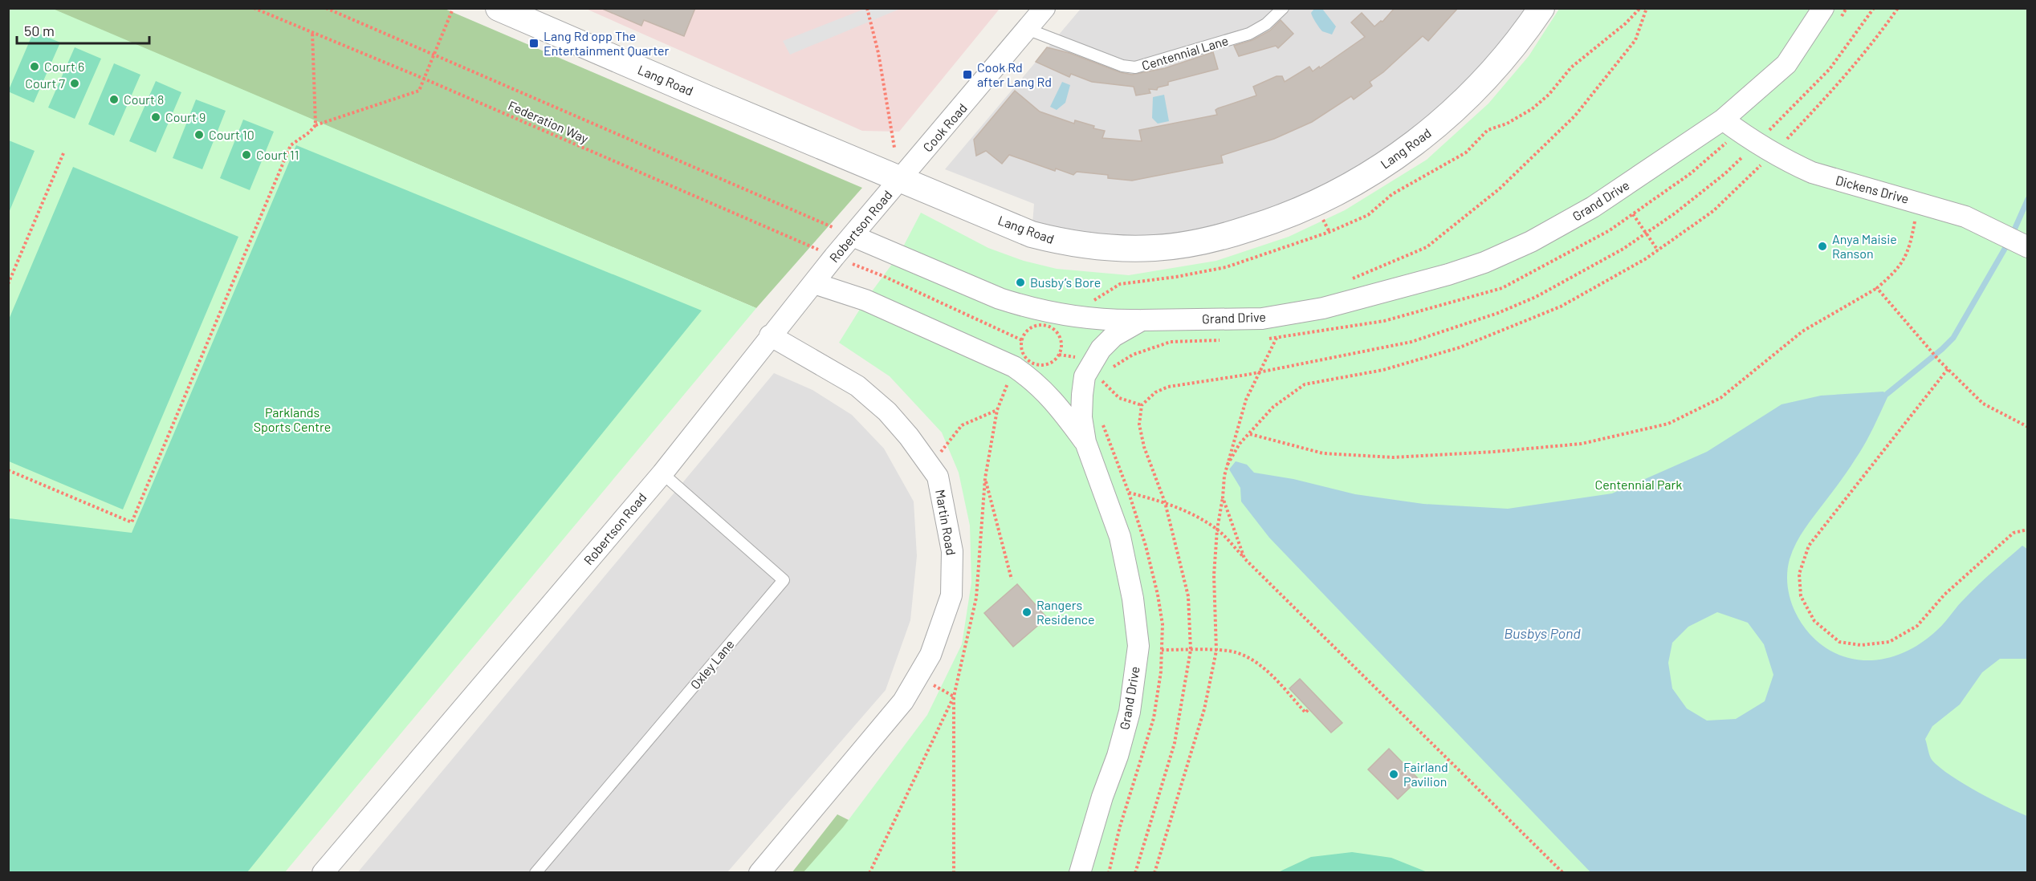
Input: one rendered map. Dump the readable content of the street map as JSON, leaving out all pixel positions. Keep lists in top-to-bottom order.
{
  "streets": {
    "street": [
      "Lang Road",
      "Cook Road",
      "Dickens Drive",
      "Grand Drive",
      "Robertson Road",
      "Martin Road"
    ],
    "lane": ["Centennial Lane", "Oxley Lane"],
    "path": ["Federation Way"]
  },
  "crossings": [
    ["Centennial Lane", "Cook Road"],
    ["Lang Road", "Cook Road"],
    ["Lang Road", "Robertson Road"],
    ["Federation Way", "Robertson Road"],
    ["Cook Road", "Robertson Road"],
    ["Dickens Drive", "Grand Drive"],
    ["Robertson Road", "Martin Road"],
    ["Robertson Road", "Oxley Lane"]
  ],
  "water": ["Busbys Pond"],
  "parks": ["Parklands Sports Centre", "Centennial Park"],
  "places": {
    "transit": ["Lang Rd opp The Entertainment Quarter", "Cook Rd after Lang Rd"],
    "other": [
      "Court 6",
      "Court 7",
      "Court 8",
      "Court 9",
      "Court 10",
      "Court 11",
      "Anya Maisie Ranson",
      "Busby’s Bore",
      "Rangers Residence",
      "Fairland Pavilion"
    ]
  },
  "scale_bar": "50 m"
}
